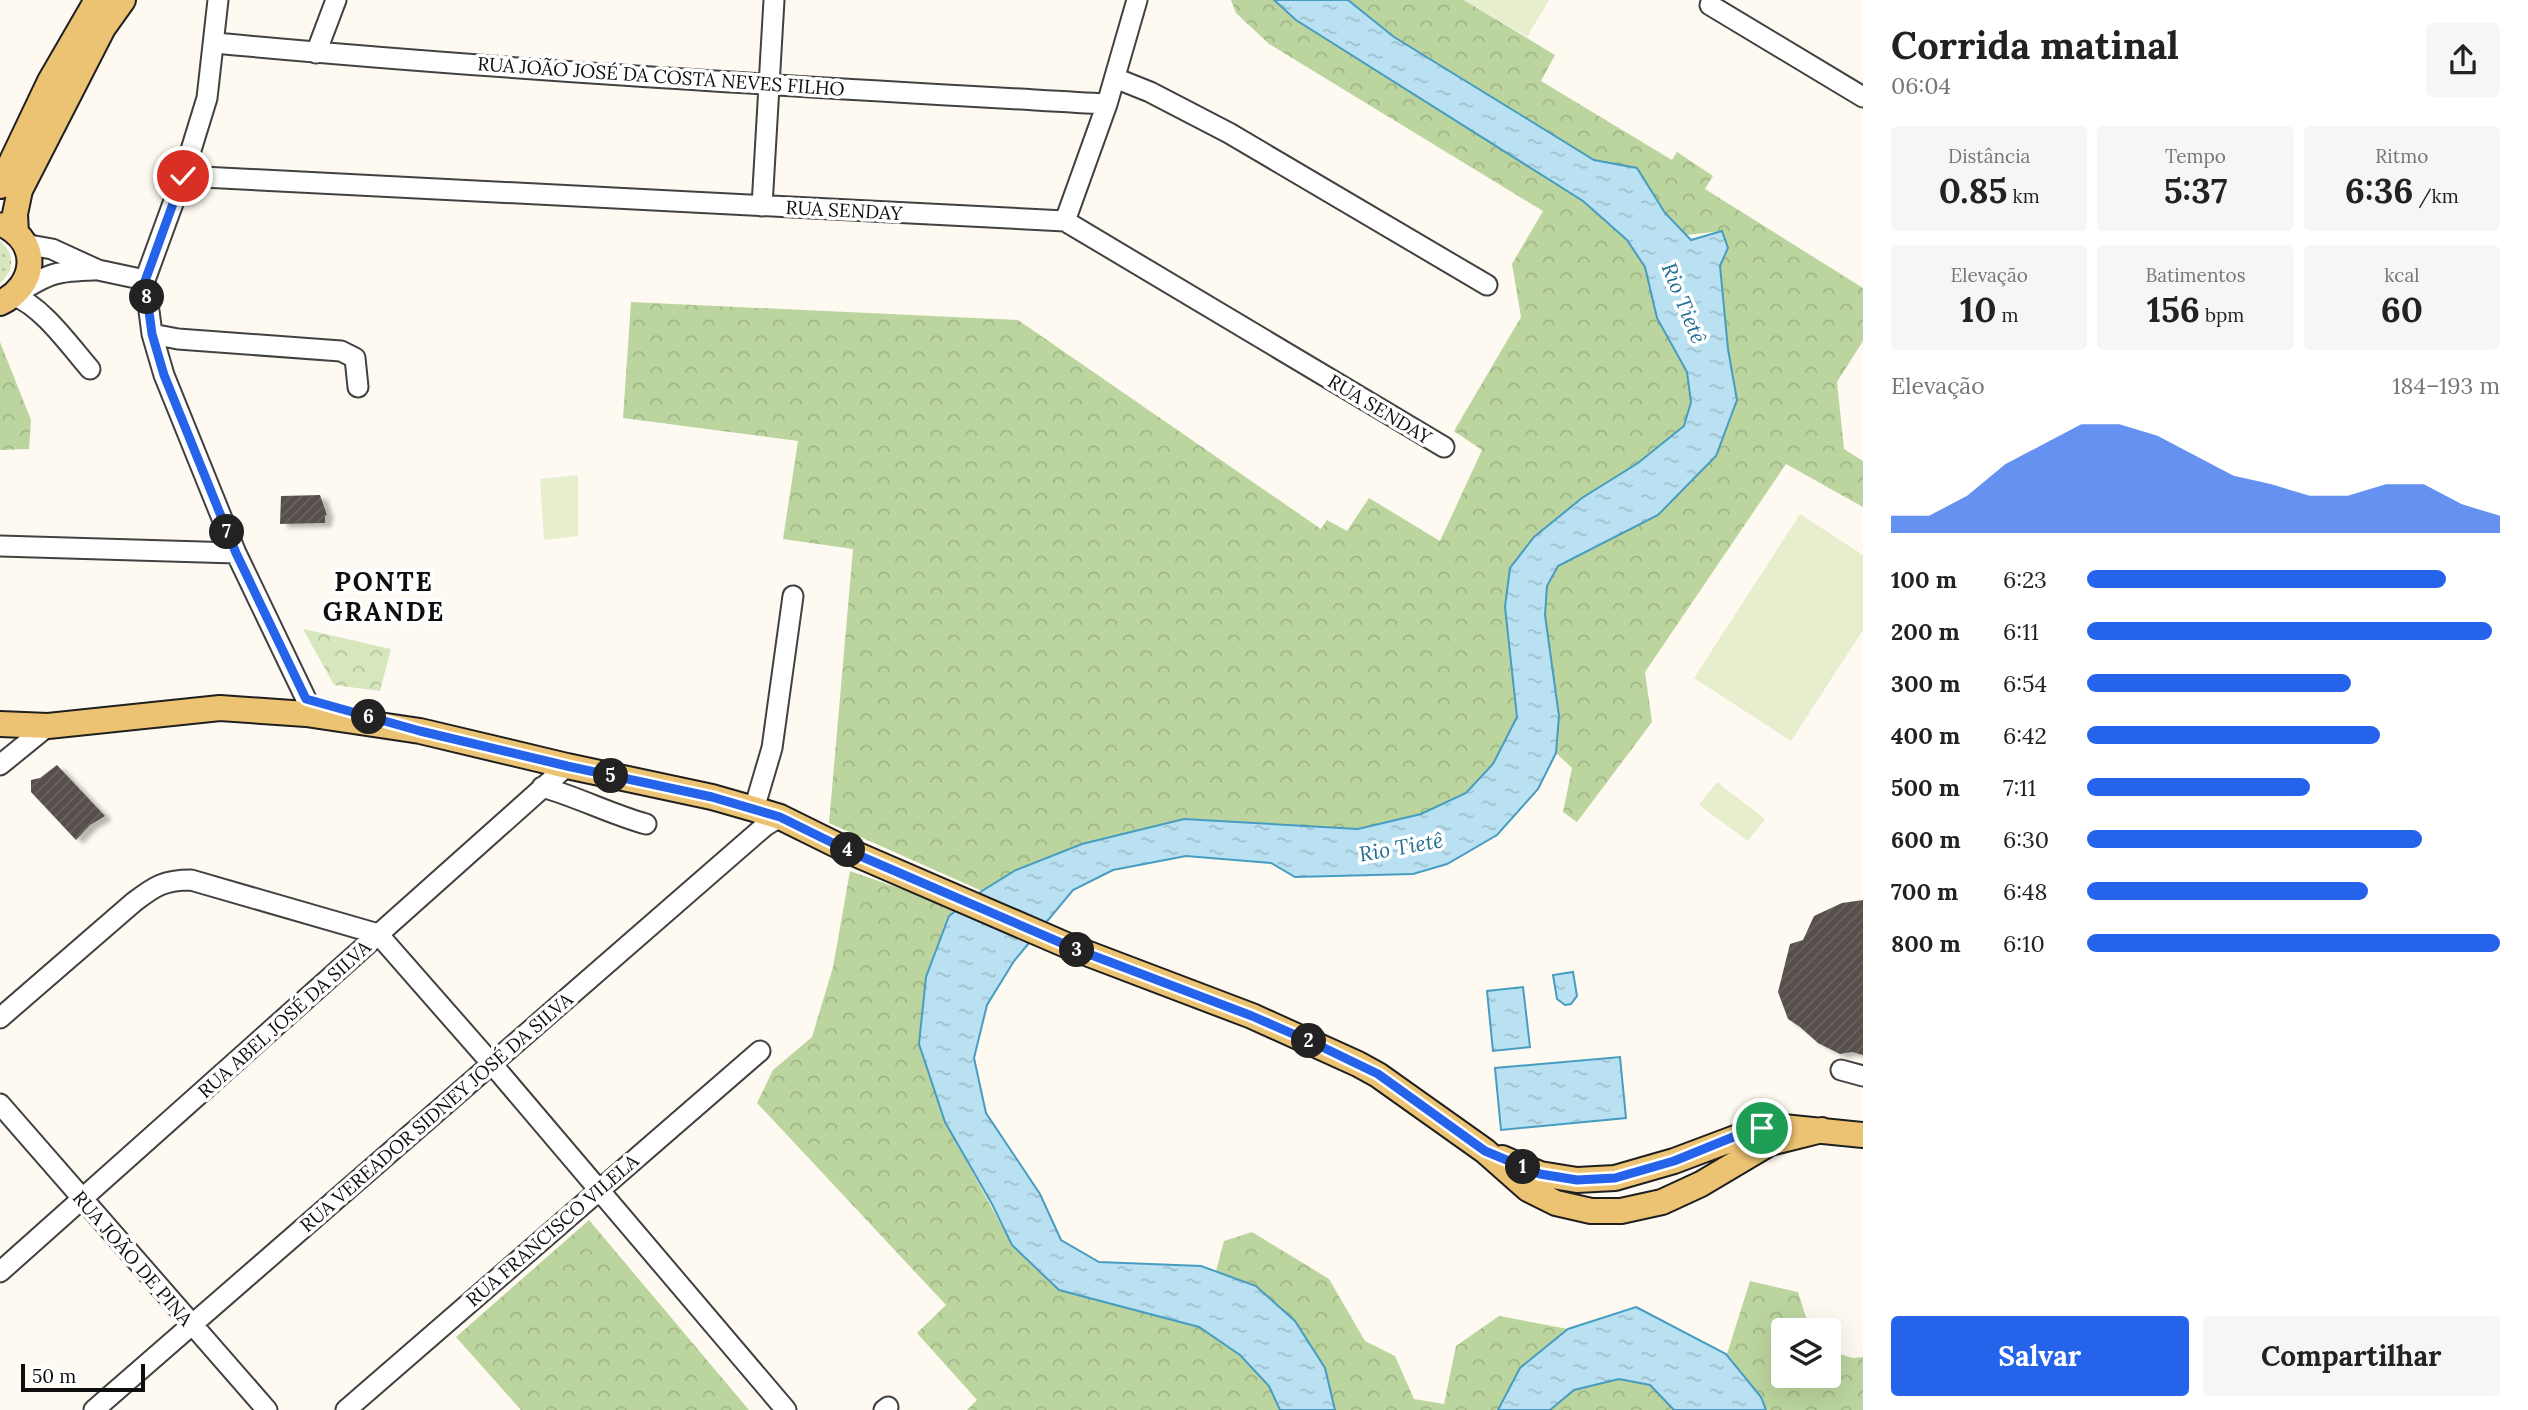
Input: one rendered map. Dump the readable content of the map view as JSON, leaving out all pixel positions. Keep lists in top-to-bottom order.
{
  "streets": {
    "street": [
      "RUA JOÃO JOSÉ DA COSTA NEVES FILHO",
      "RUA SENDAY",
      "RUA ABEL JOSÉ DA SILVA",
      "RUA VEREADOR SIDNEY JOSÉ DA SILVA",
      "RUA FRANCISCO VILELA",
      "RUA JOÃO DE PINA"
    ]
  },
  "crossings": [
    ["RUA ABEL JOSÉ DA SILVA", "RUA JOÃO DE PINA"],
    ["RUA VEREADOR SIDNEY JOSÉ DA SILVA", "RUA JOÃO DE PINA"]
  ],
  "districts": ["PONTE GRANDE"],
  "water": ["Rio Tietê"],
  "scale_bar": "50 m",
  "page": {
    "heading": ["Corrida matinal", "06:04"],
    "stats": [
      ["Distância", "0.85 km"],
      ["Tempo", "5:37"],
      ["Ritmo", "6:36 /km"],
      ["Elevação", "10 m"],
      ["Batimentos", "156 bpm"],
      ["kcal", "60"]
    ],
    "pins": [
      "8",
      "7",
      "6",
      "5",
      "4",
      "3",
      "2",
      "1"
    ],
    "chart": ["Elevação", "184–193 m"],
    "list": [
      {
        "name": "100 m",
        "note": "6:23"
      },
      {
        "name": "200 m",
        "note": "6:11"
      },
      {
        "name": "300 m",
        "note": "6:54"
      },
      {
        "name": "400 m",
        "note": "6:42"
      },
      {
        "name": "500 m",
        "note": "7:11"
      },
      {
        "name": "600 m",
        "note": "6:30"
      },
      {
        "name": "700 m",
        "note": "6:48"
      },
      {
        "name": "800 m",
        "note": "6:10"
      }
    ],
    "buttons": ["Salvar", "Compartilhar"],
    "scale": "50 m"
  }
}
